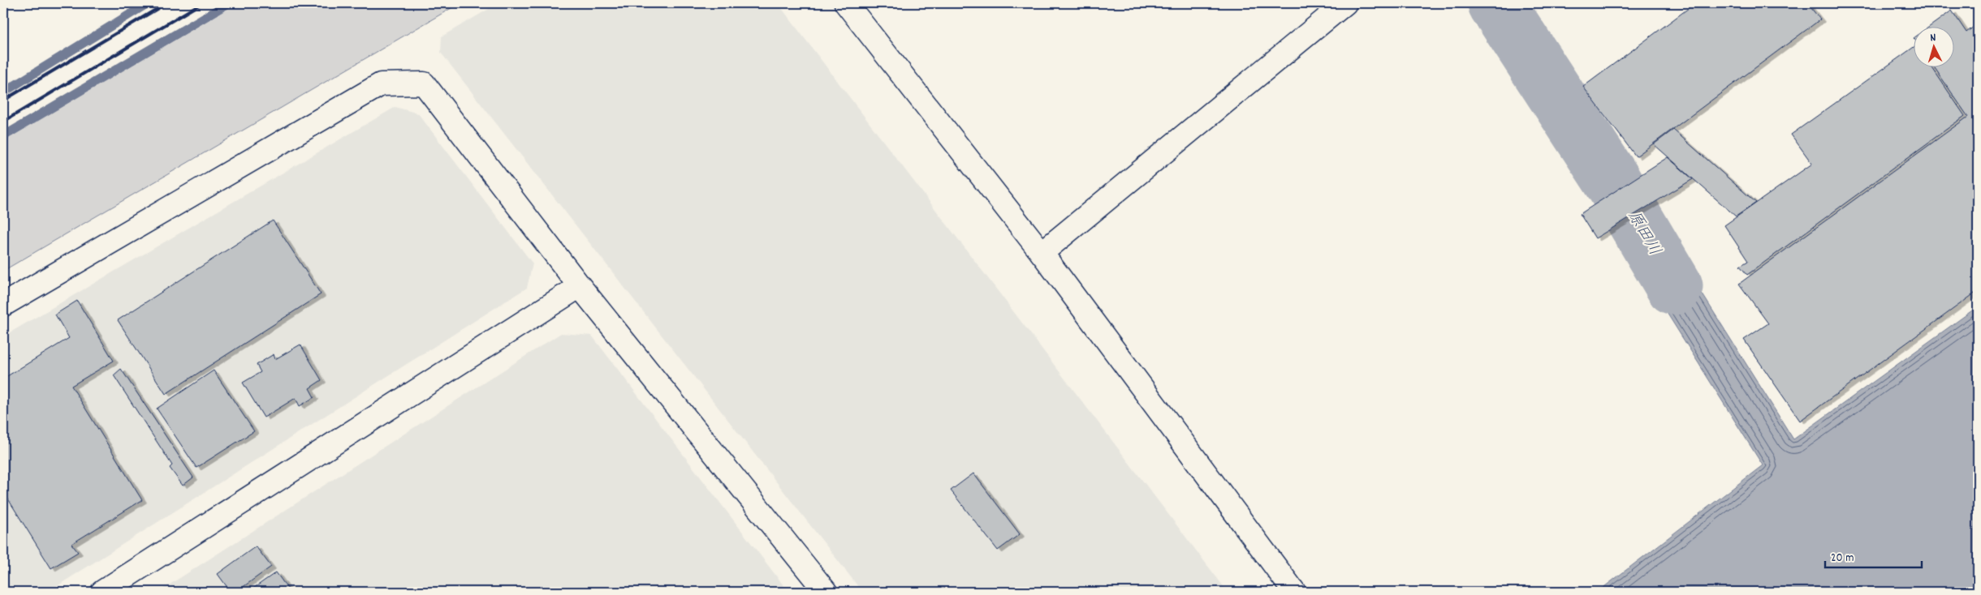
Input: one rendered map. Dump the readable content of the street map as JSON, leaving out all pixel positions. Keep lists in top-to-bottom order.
{
  "water": ["原田川"],
  "scale_bar": "20 m",
  "north": "top"
}
